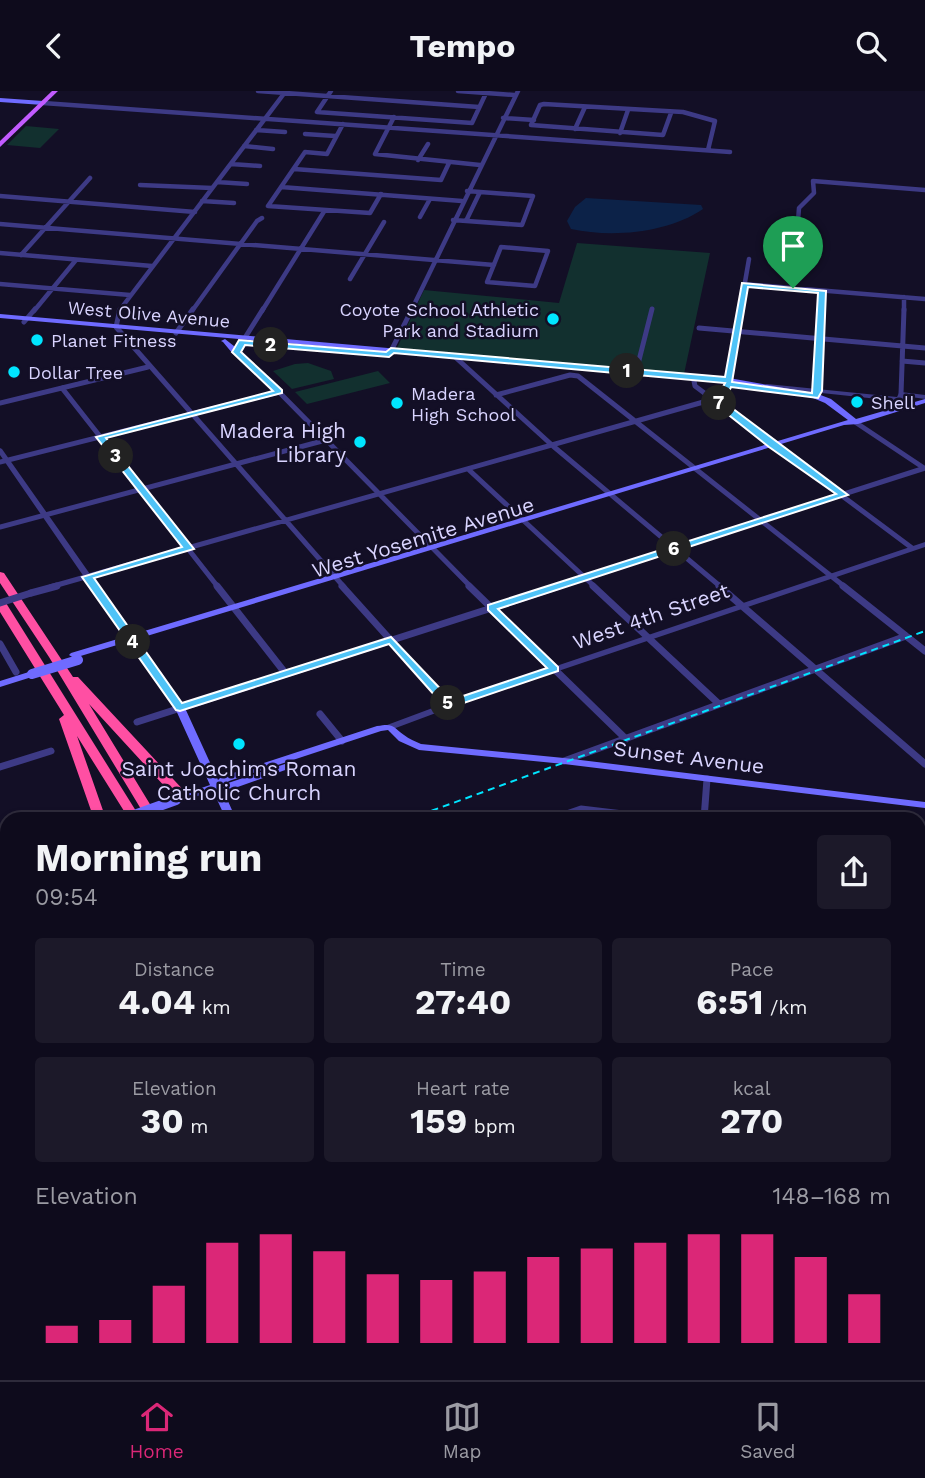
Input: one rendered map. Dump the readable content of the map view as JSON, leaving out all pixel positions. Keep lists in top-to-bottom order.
{
  "streets": {
    "main road": [
      "West Olive Avenue",
      "West Yosemite Avenue",
      "West 4th Street",
      "Sunset Avenue"
    ]
  },
  "crossings": [
    ["West 4th Street", "Sunset Avenue"]
  ],
  "places": [
    "Coyote School Athletic Park and Stadium",
    "Planet Fitness",
    "Dollar Tree",
    "Shell",
    "Madera High School",
    "Madera High Library",
    "Saint Joachims Roman Catholic Church"
  ],
  "page": {
    "header": "Tempo",
    "pins": [
      "2",
      "1",
      "7",
      "3",
      "6",
      "4",
      "5"
    ],
    "heading": ["Morning run", "09:54"],
    "stats": [
      ["Distance", "4.04 km"],
      ["Time", "27:40"],
      ["Pace", "6:51 /km"],
      ["Elevation", "30 m"],
      ["Heart rate", "159 bpm"],
      ["kcal", "270"]
    ],
    "chart": ["Elevation", "148–168 m"],
    "tabs": ["Home", "Map", "Saved"]
  }
}
